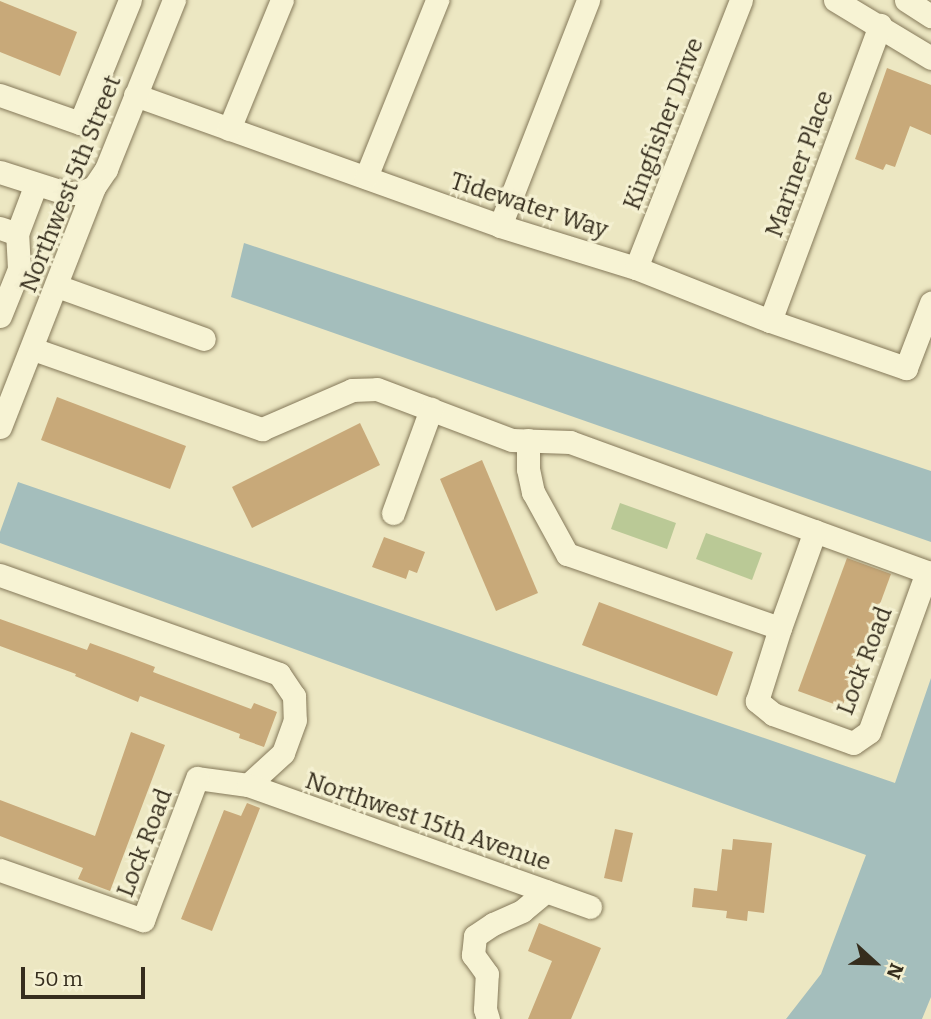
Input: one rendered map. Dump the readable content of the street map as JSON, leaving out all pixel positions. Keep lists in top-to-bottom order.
{
  "streets": {
    "street": [
      "Kingfisher Drive",
      "Mariner Place",
      "Northwest 5th Street",
      "Tidewater Way",
      "Lock Road",
      "Northwest 15th Avenue"
    ]
  },
  "crossings": [
    ["Kingfisher Drive", "Tidewater Way"],
    ["Mariner Place", "Tidewater Way"],
    ["Northwest 5th Street", "Tidewater Way"],
    ["Northwest 5th Street", "Lock Road"],
    ["Lock Road", "Northwest 15th Avenue"]
  ],
  "scale_bar": "50 m",
  "north": "right"
}
